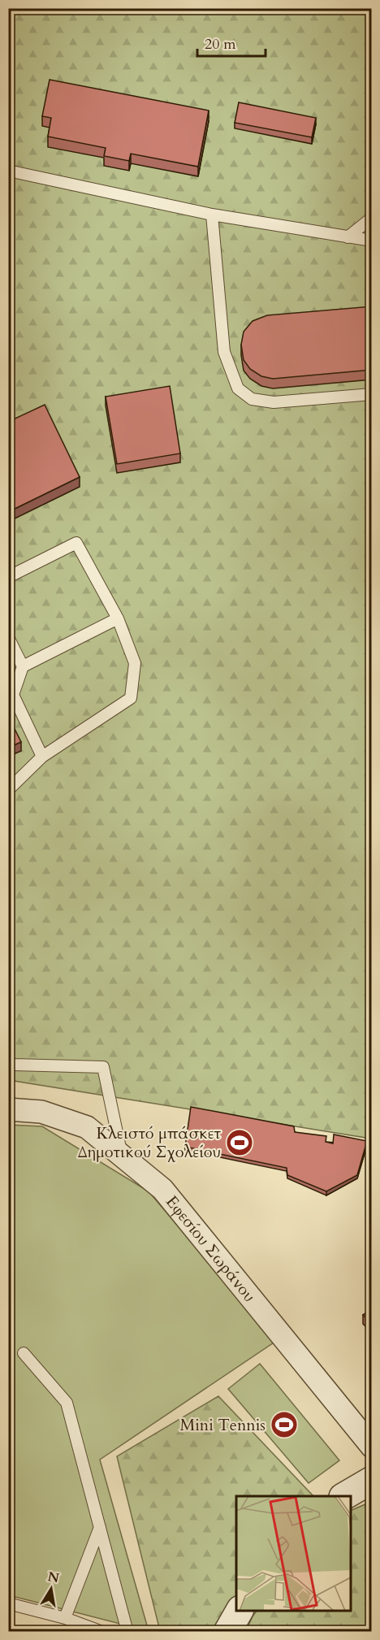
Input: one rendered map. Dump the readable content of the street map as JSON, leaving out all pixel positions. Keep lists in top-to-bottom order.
{
  "streets": {
    "street": ["Εφεσίου Σωράνου"]
  },
  "places": {
    "sports": ["Κλειστό μπάσκετ Δημοτικού Σχολείου", "Mini Tennis"]
  },
  "scale_bar": "20 m",
  "north": "top"
}
